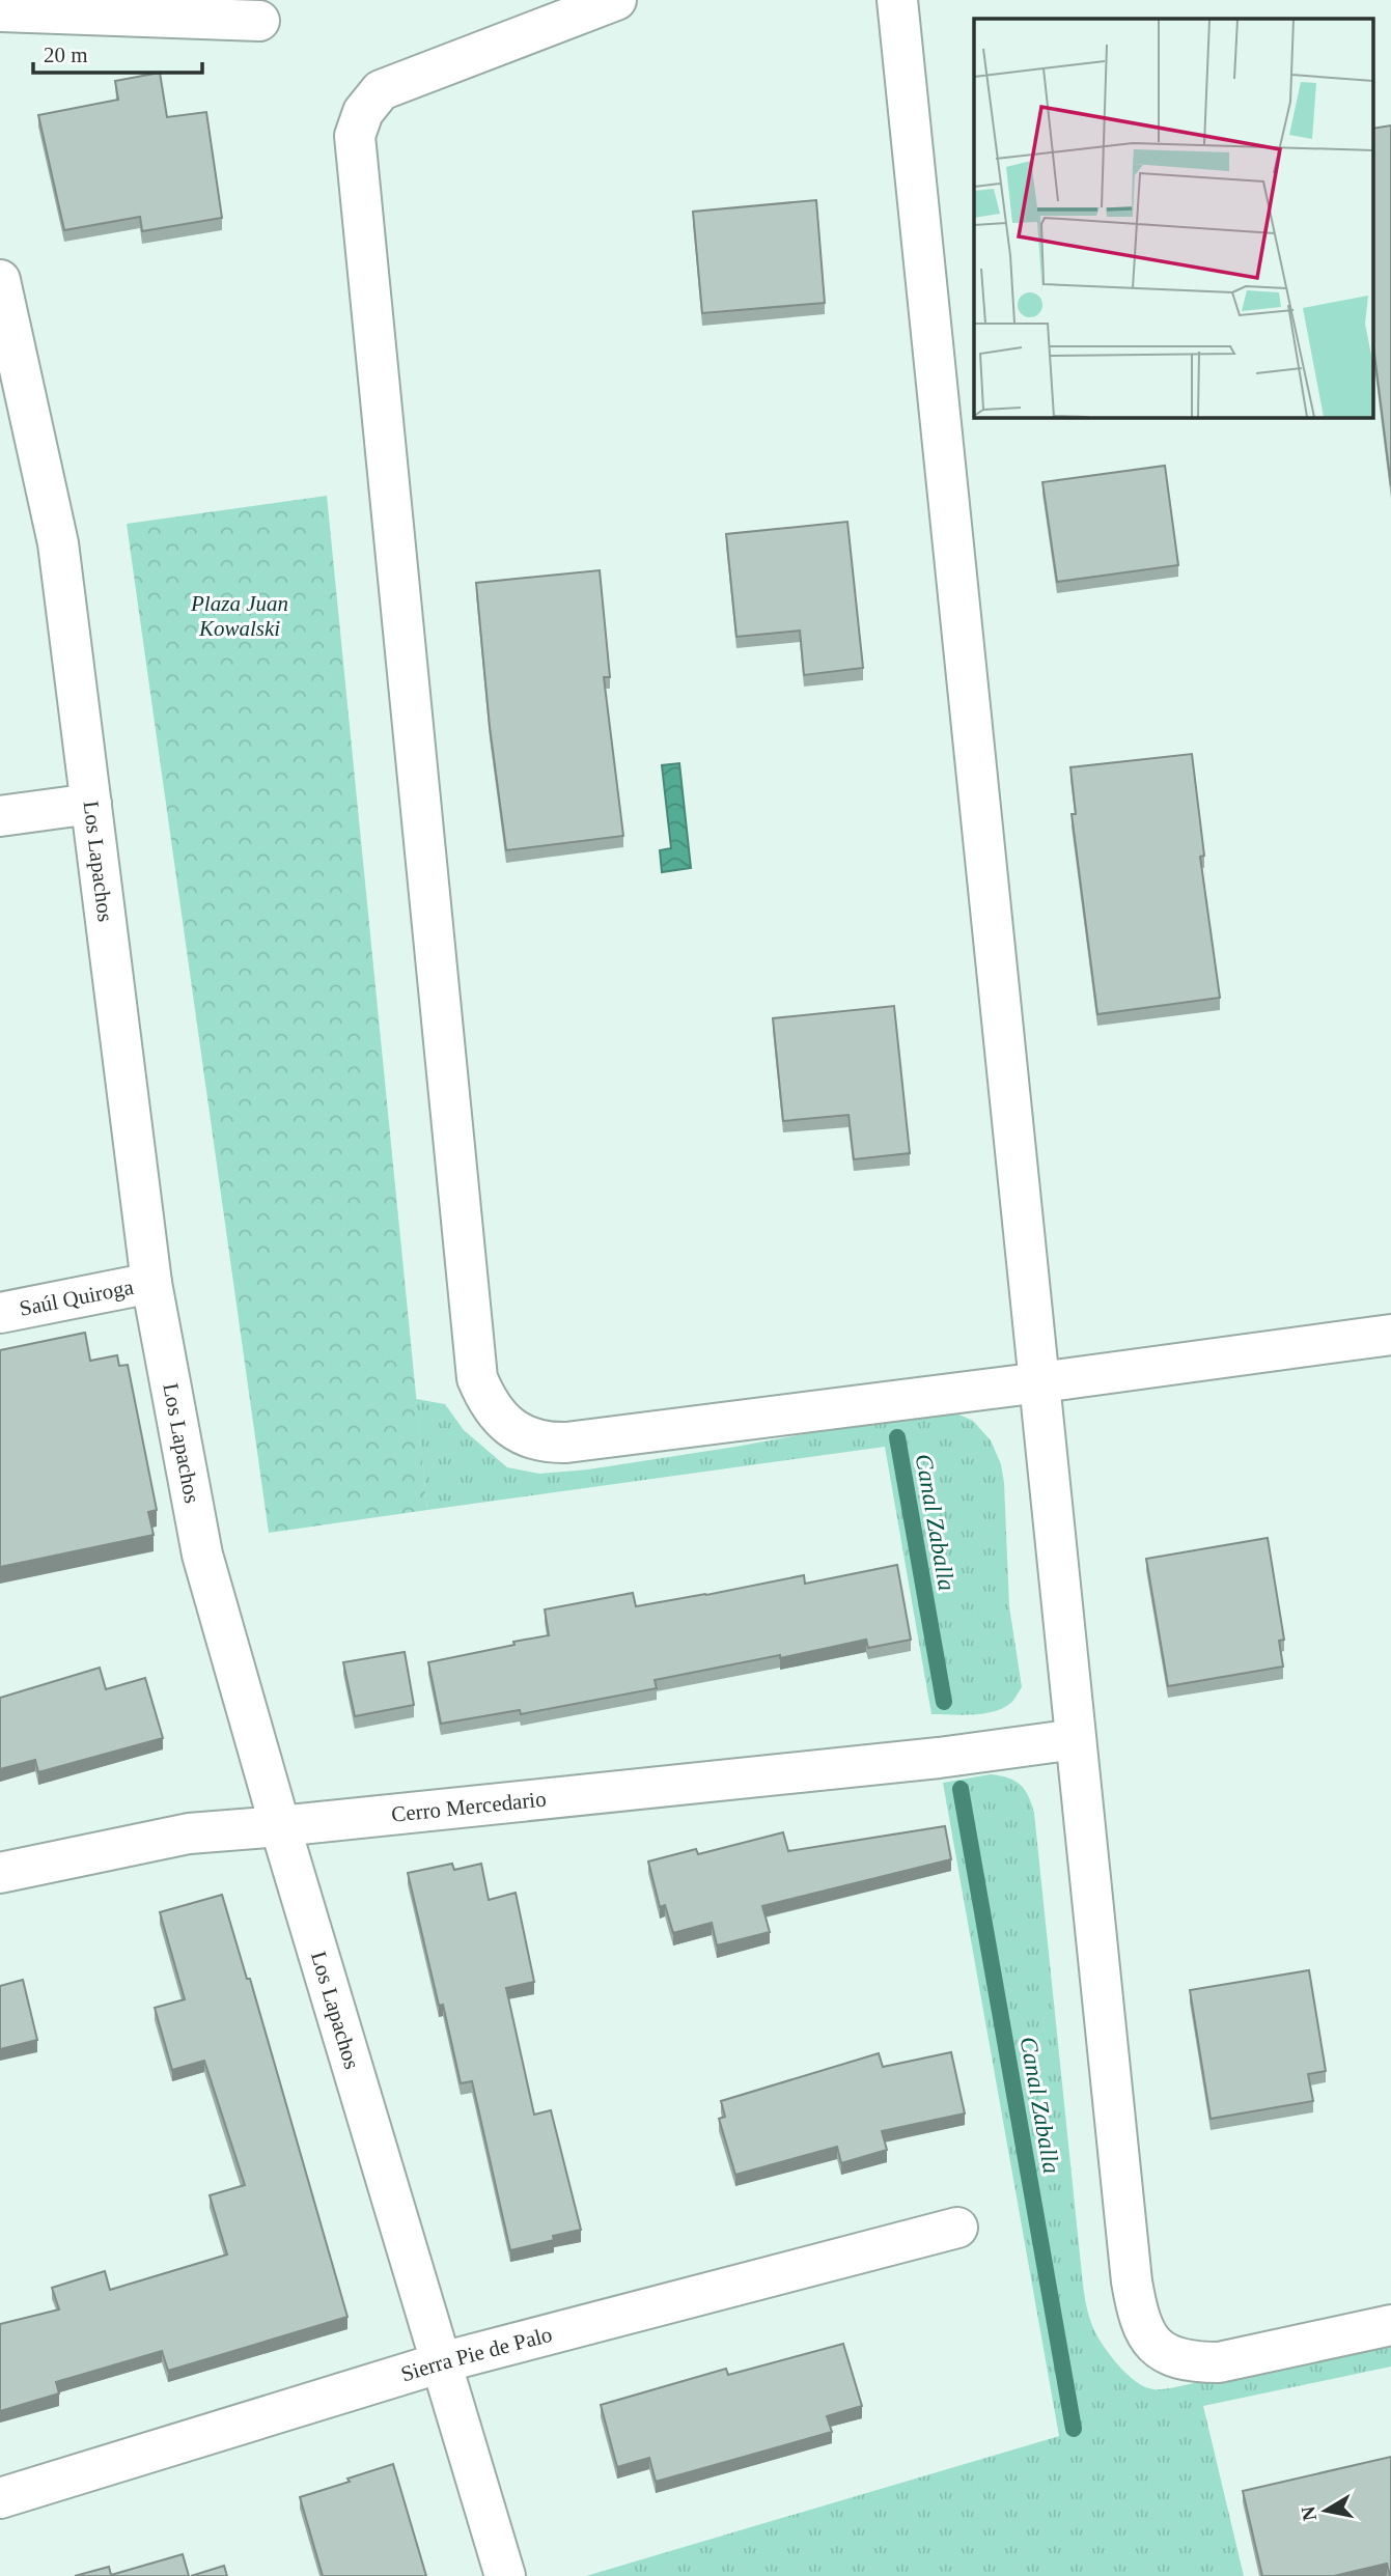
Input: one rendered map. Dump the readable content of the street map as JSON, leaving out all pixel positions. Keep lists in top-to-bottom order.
{
  "streets": {
    "street": [
      "Los Lapachos",
      "Saúl Quiroga",
      "Cerro Mercedario",
      "Sierra Pie de Palo"
    ]
  },
  "crossings": [
    ["Los Lapachos", "Saúl Quiroga"],
    ["Los Lapachos", "Cerro Mercedario"],
    ["Los Lapachos", "Sierra Pie de Palo"]
  ],
  "water": ["Canal Zaballa"],
  "parks": ["Plaza Juan Kowalski"],
  "scale_bar": "20 m",
  "north": "left"
}
